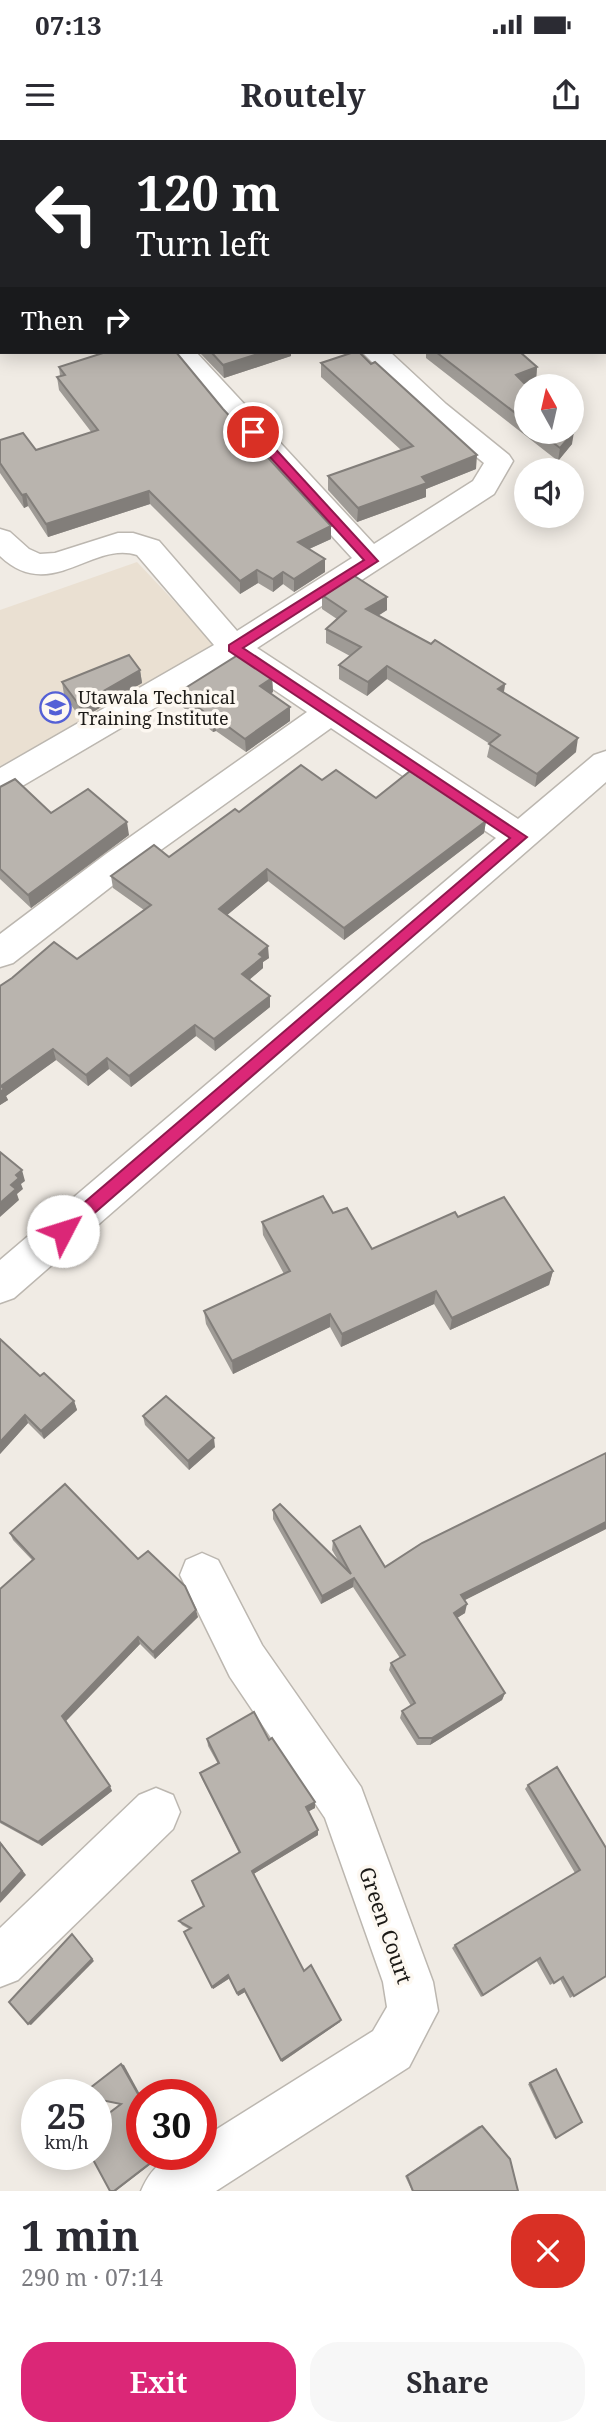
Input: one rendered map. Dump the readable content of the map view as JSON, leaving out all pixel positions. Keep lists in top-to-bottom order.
{
  "streets": {
    "street": ["Green Court"]
  },
  "places": {
    "school or university": ["Utawala Technical Training Institute"]
  },
  "north": "top",
  "page": {
    "status": "07:13",
    "header": "Routely",
    "turn": ["120 m", "Turn left"],
    "then": "Then",
    "speed": "25 km/h",
    "limit": "30",
    "heading": ["1 min", "290 m · 07:14"],
    "buttons": ["Exit", "Share"]
  }
}
